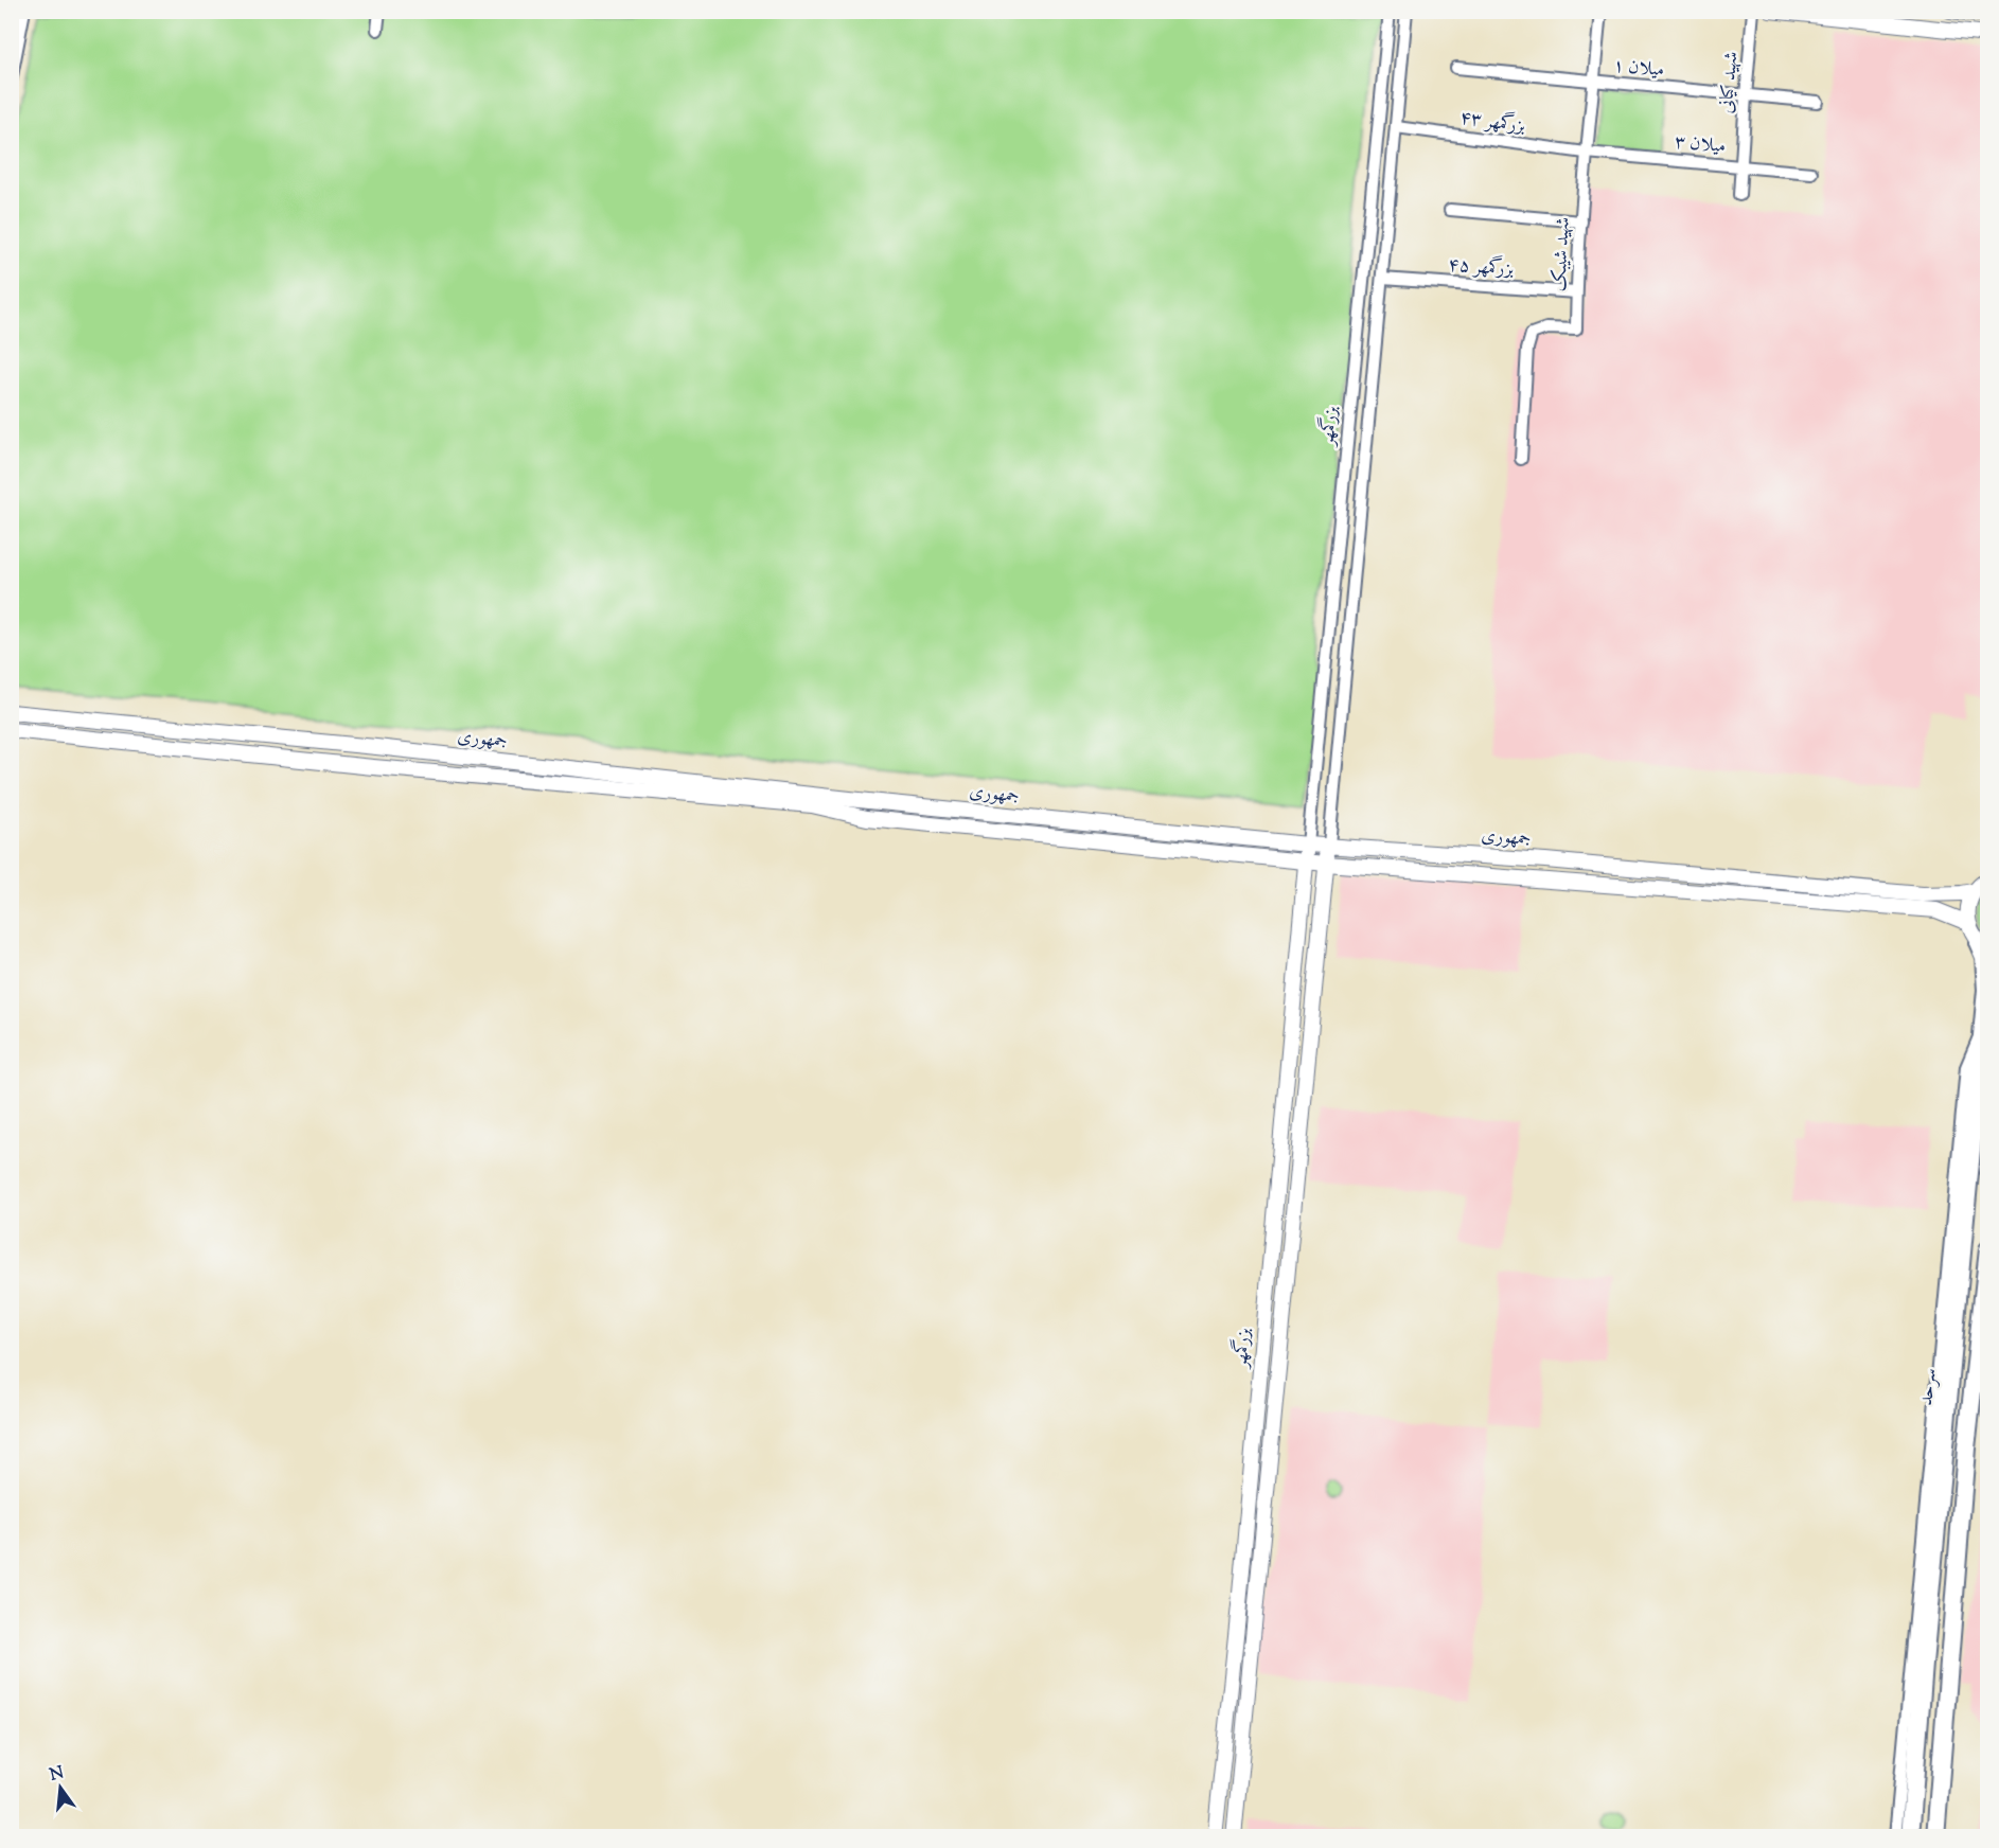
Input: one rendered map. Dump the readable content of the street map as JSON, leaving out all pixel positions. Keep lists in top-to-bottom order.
{
  "streets": {
    "highway": ["سرحد"],
    "main road": ["بزرگمهر", "جمهوری"],
    "street": [
      "میلان ۱",
      "شهید کیانی",
      "بزرگمهر ۴۳",
      "میلان ۳",
      "شهید شیبک",
      "بزرگمهر ۴۵"
    ]
  },
  "crossings": [
    ["میلان ۱", "شهید کیانی"],
    ["میلان ۱", "شهید شیبک"],
    ["شهید کیانی", "میلان ۳"],
    ["بزرگمهر ۴۳", "میلان ۳"],
    ["بزرگمهر ۴۳", "شهید شیبک"],
    ["بزرگمهر ۴۳", "بزرگمهر"],
    ["میلان ۳", "شهید شیبک"],
    ["شهید شیبک", "بزرگمهر ۴۵"],
    ["بزرگمهر ۴۵", "بزرگمهر"],
    ["بزرگمهر", "جمهوری"]
  ],
  "north": "top"
}
